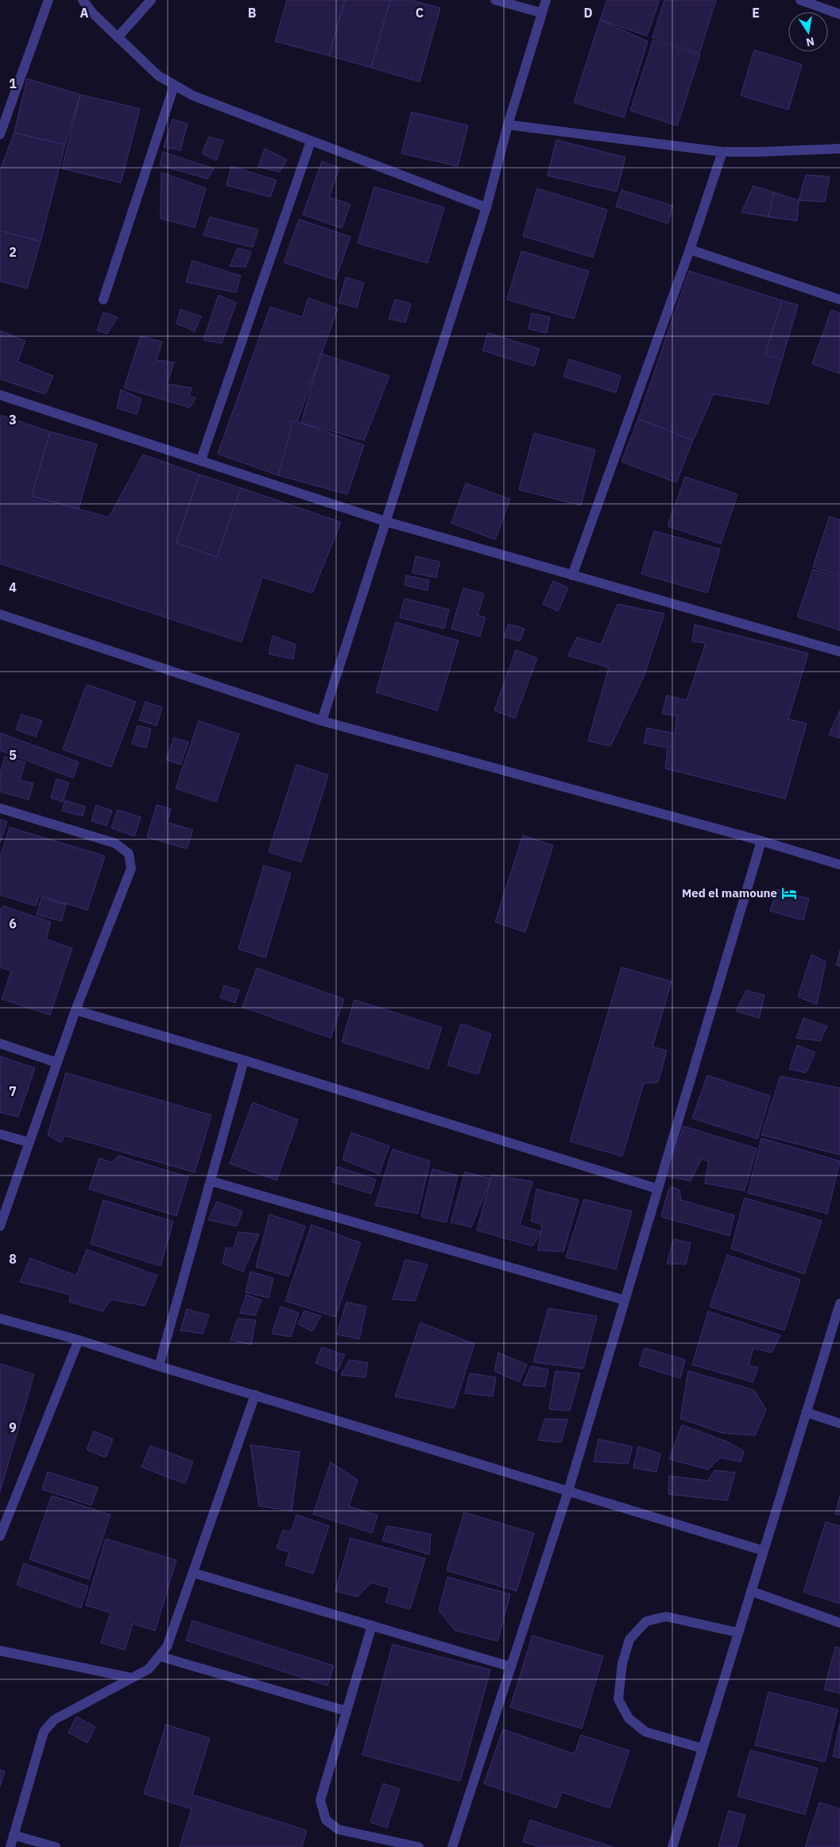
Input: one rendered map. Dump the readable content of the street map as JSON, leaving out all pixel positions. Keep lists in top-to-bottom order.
{
  "places": {
    "hotel": ["Med el mamoune"]
  },
  "north": "bottom",
  "grid": {
    "columns": [
      "A",
      "B",
      "C",
      "D",
      "E"
    ],
    "rows": [
      "1",
      "2",
      "3",
      "4",
      "5",
      "6",
      "7",
      "8",
      "9"
    ]
  }
}
